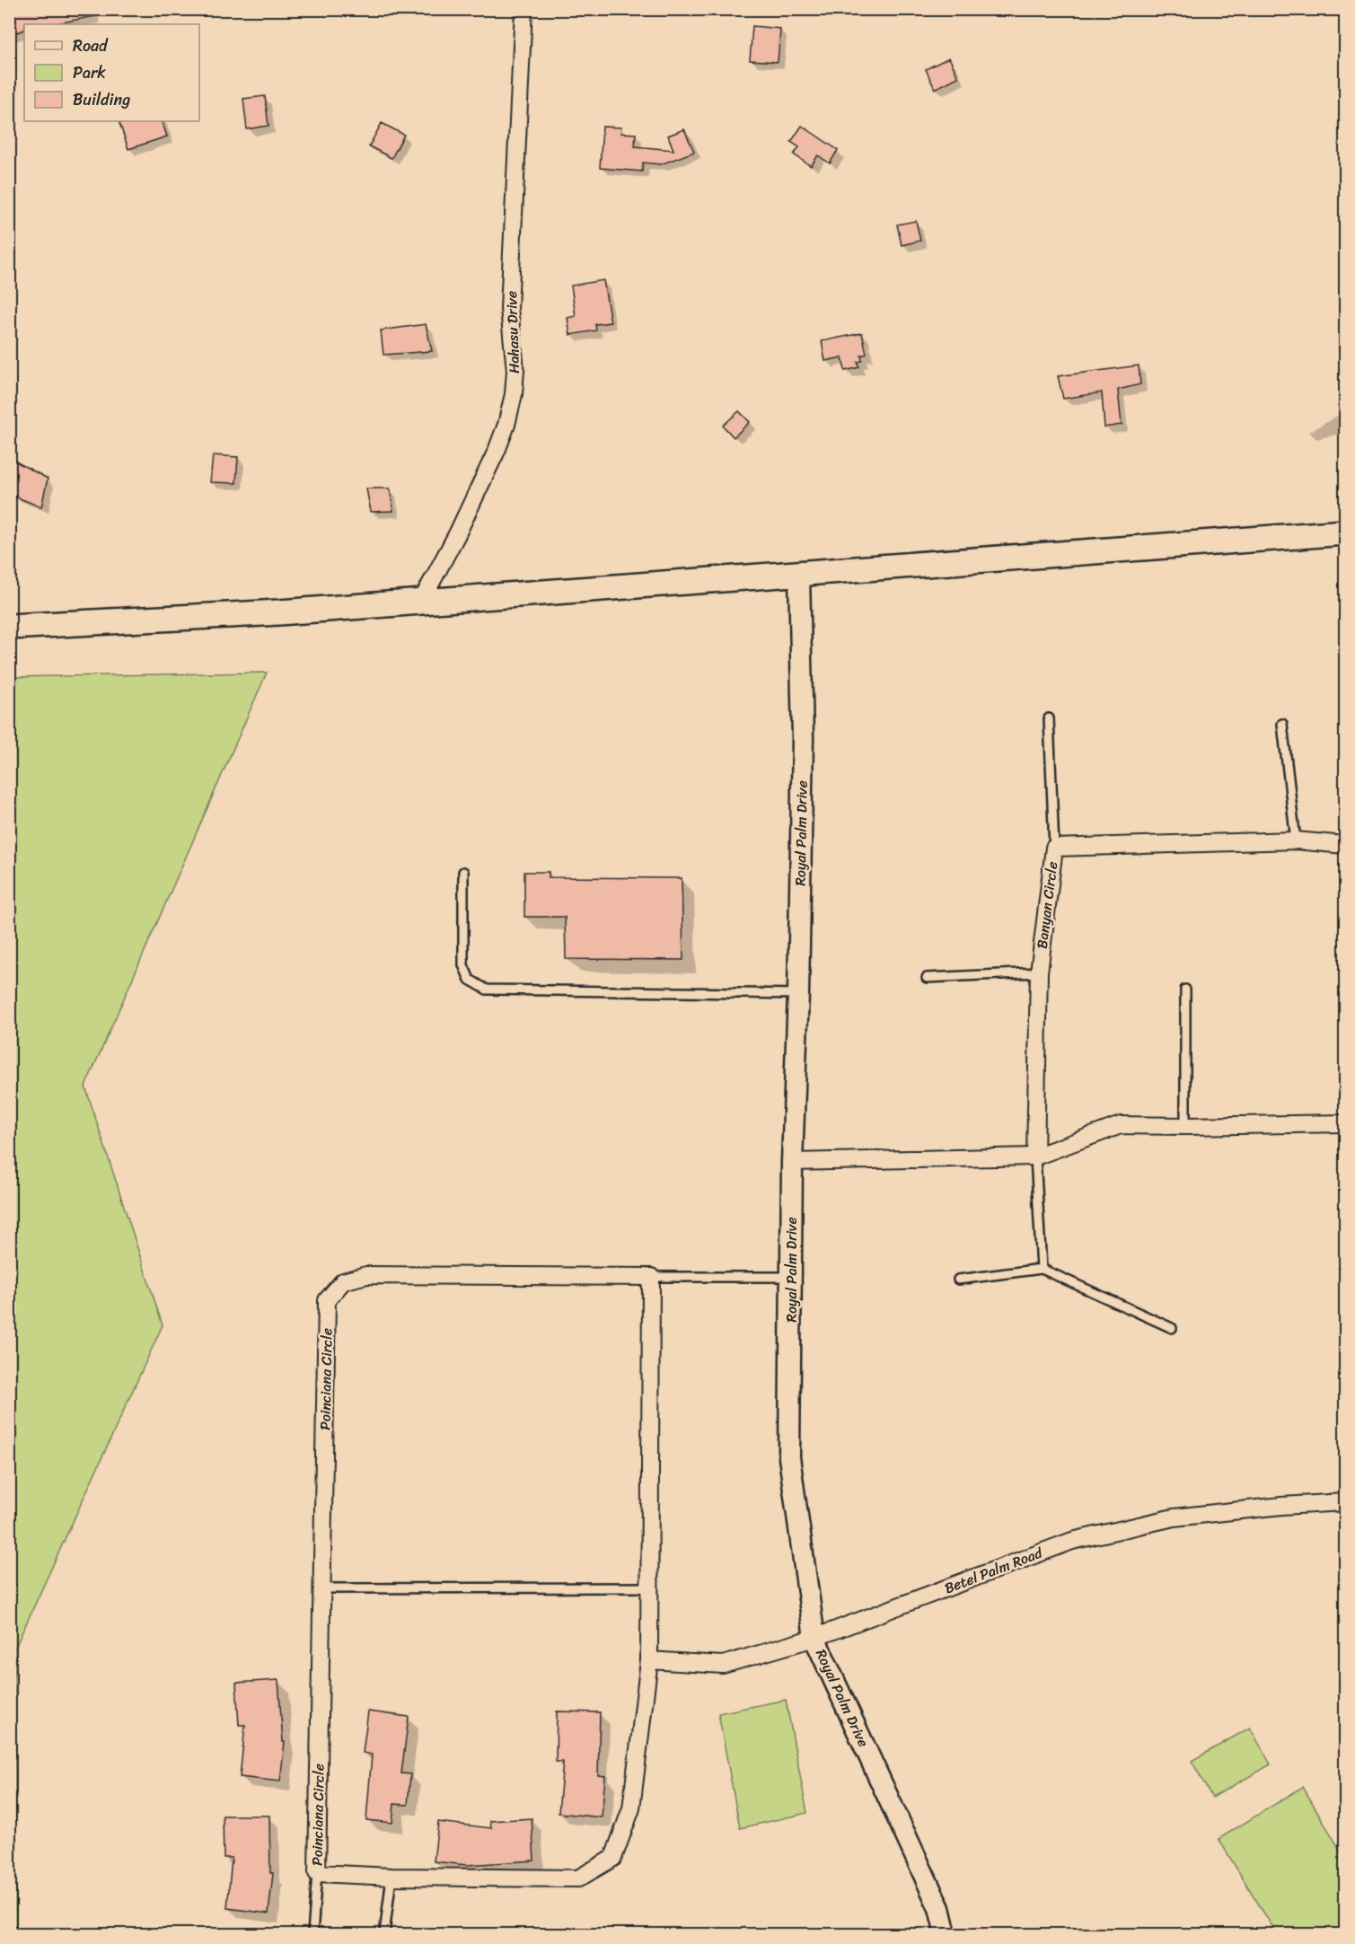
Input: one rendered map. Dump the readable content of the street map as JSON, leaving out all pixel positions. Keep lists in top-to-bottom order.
{
  "streets": {
    "street": [
      "Hahasu Drive",
      "Royal Palm Drive",
      "Banyan Circle",
      "Poinciana Circle",
      "Betel Palm Road"
    ]
  },
  "crossings": [
    ["Royal Palm Drive", "Betel Palm Road"],
    ["Poinciana Circle", "Betel Palm Road"]
  ],
  "legend": ["Road", "Park", "Building"]
}
